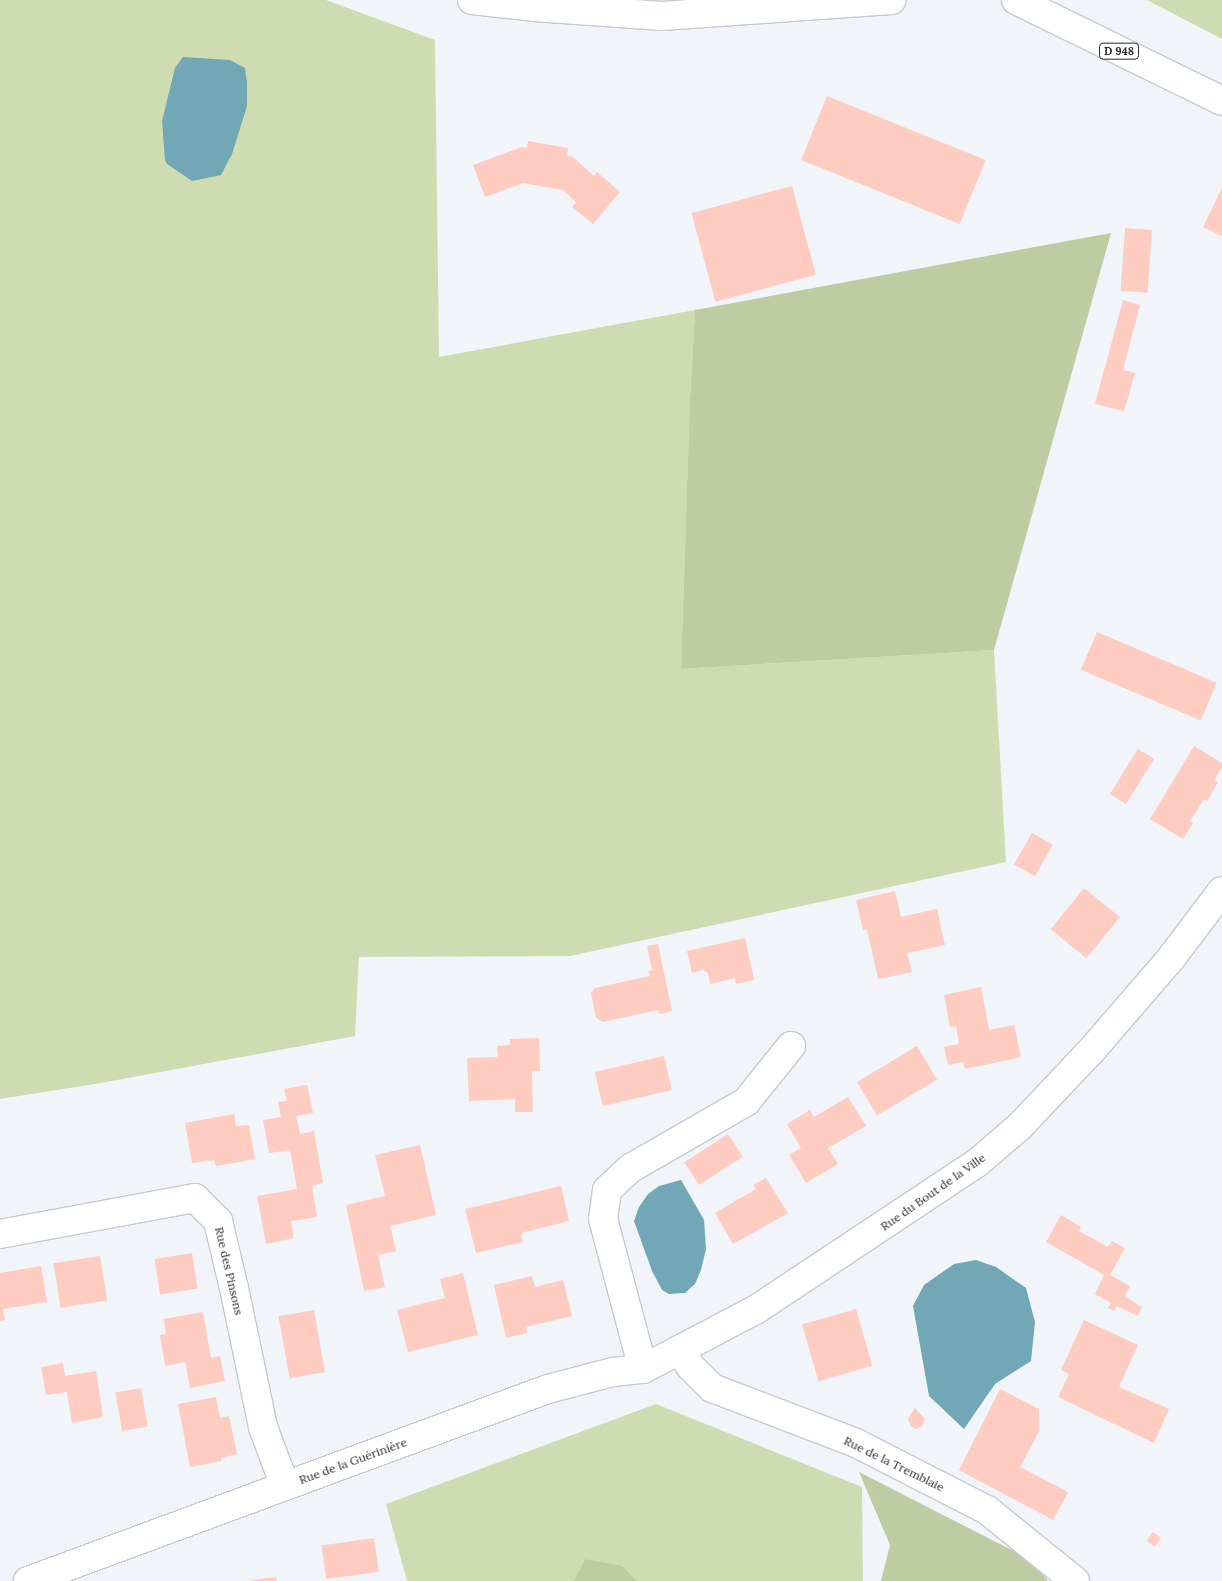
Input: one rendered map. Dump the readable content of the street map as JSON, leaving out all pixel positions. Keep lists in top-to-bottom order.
{
  "streets": {
    "street": [
      "D 948",
      "Rue du Bout de la Ville",
      "Rue des Pinsons",
      "Rue de la Guérinière",
      "Rue de la Tremblaie"
    ]
  },
  "crossings": [
    ["Rue du Bout de la Ville", "Rue de la Guérinière"],
    ["Rue du Bout de la Ville", "Rue de la Tremblaie"],
    ["Rue des Pinsons", "Rue de la Guérinière"],
    ["Rue de la Guérinière", "Rue de la Tremblaie"]
  ]
}
